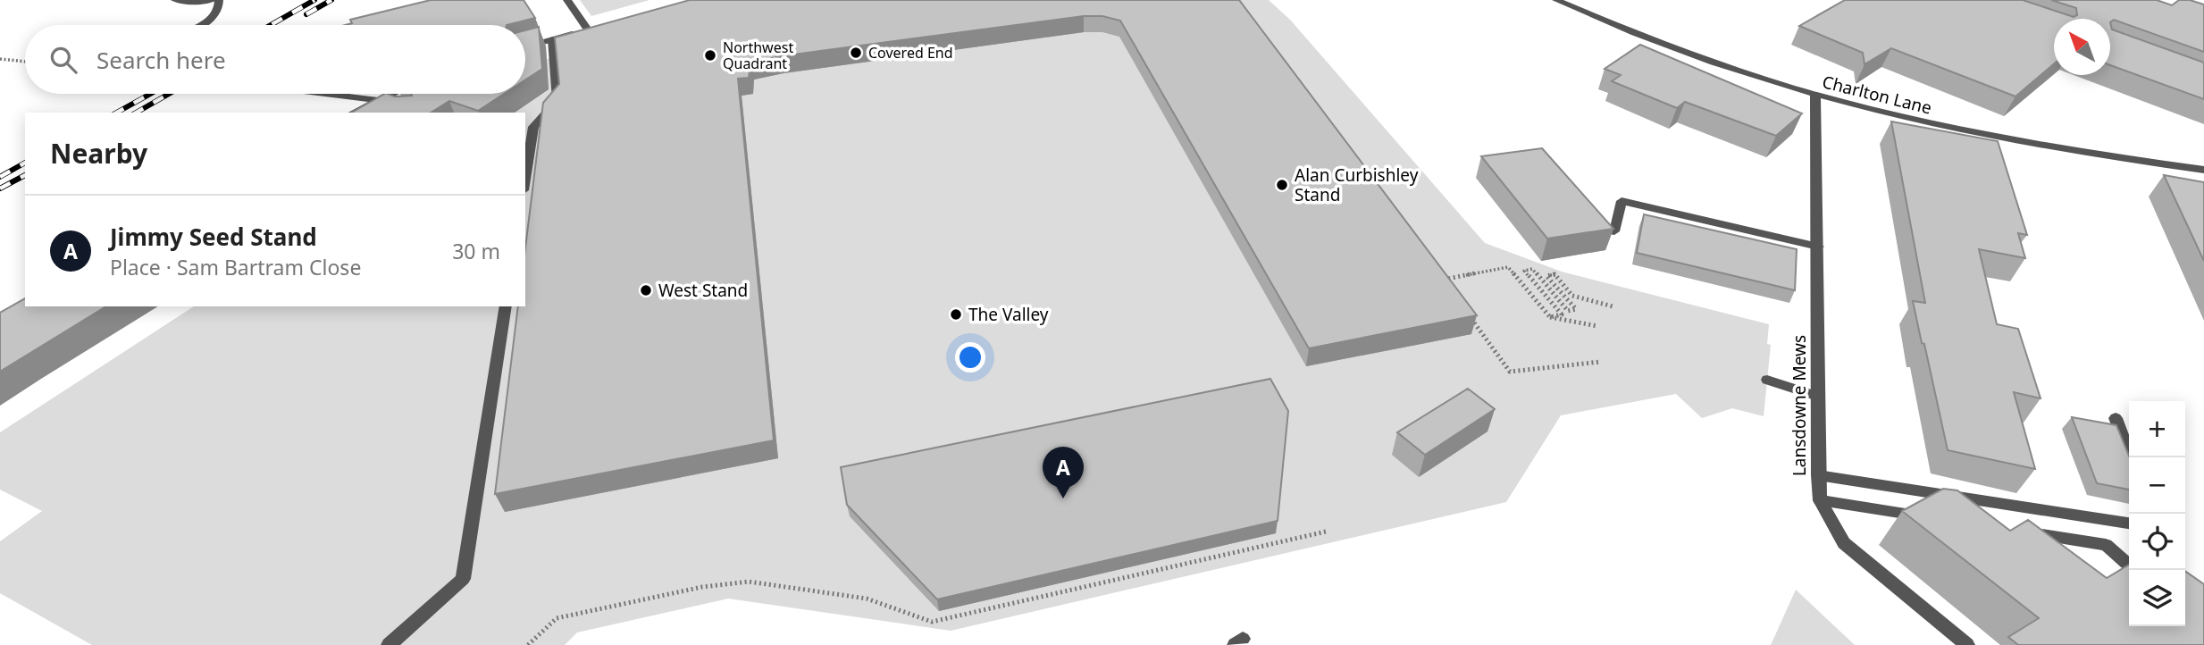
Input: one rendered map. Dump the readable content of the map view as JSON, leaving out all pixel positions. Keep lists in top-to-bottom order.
{
  "streets": {
    "street": ["Charlton Lane", "Lansdowne Mews"]
  },
  "crossings": [
    ["Charlton Lane", "Lansdowne Mews"]
  ],
  "places": [
    "Covered End",
    "Northwest Quadrant",
    "Alan Curbishley Stand",
    "West Stand",
    "The Valley"
  ],
  "north": "top left",
  "page": {
    "search": "Search here",
    "heading": "Nearby",
    "list": [
      {
        "mark": "A",
        "name": "Jimmy Seed Stand",
        "note": "Place · Sam Bartram Close",
        "value": "30 m"
      }
    ],
    "map_buttons": ["+", "−"],
    "pins": "A"
  }
}
